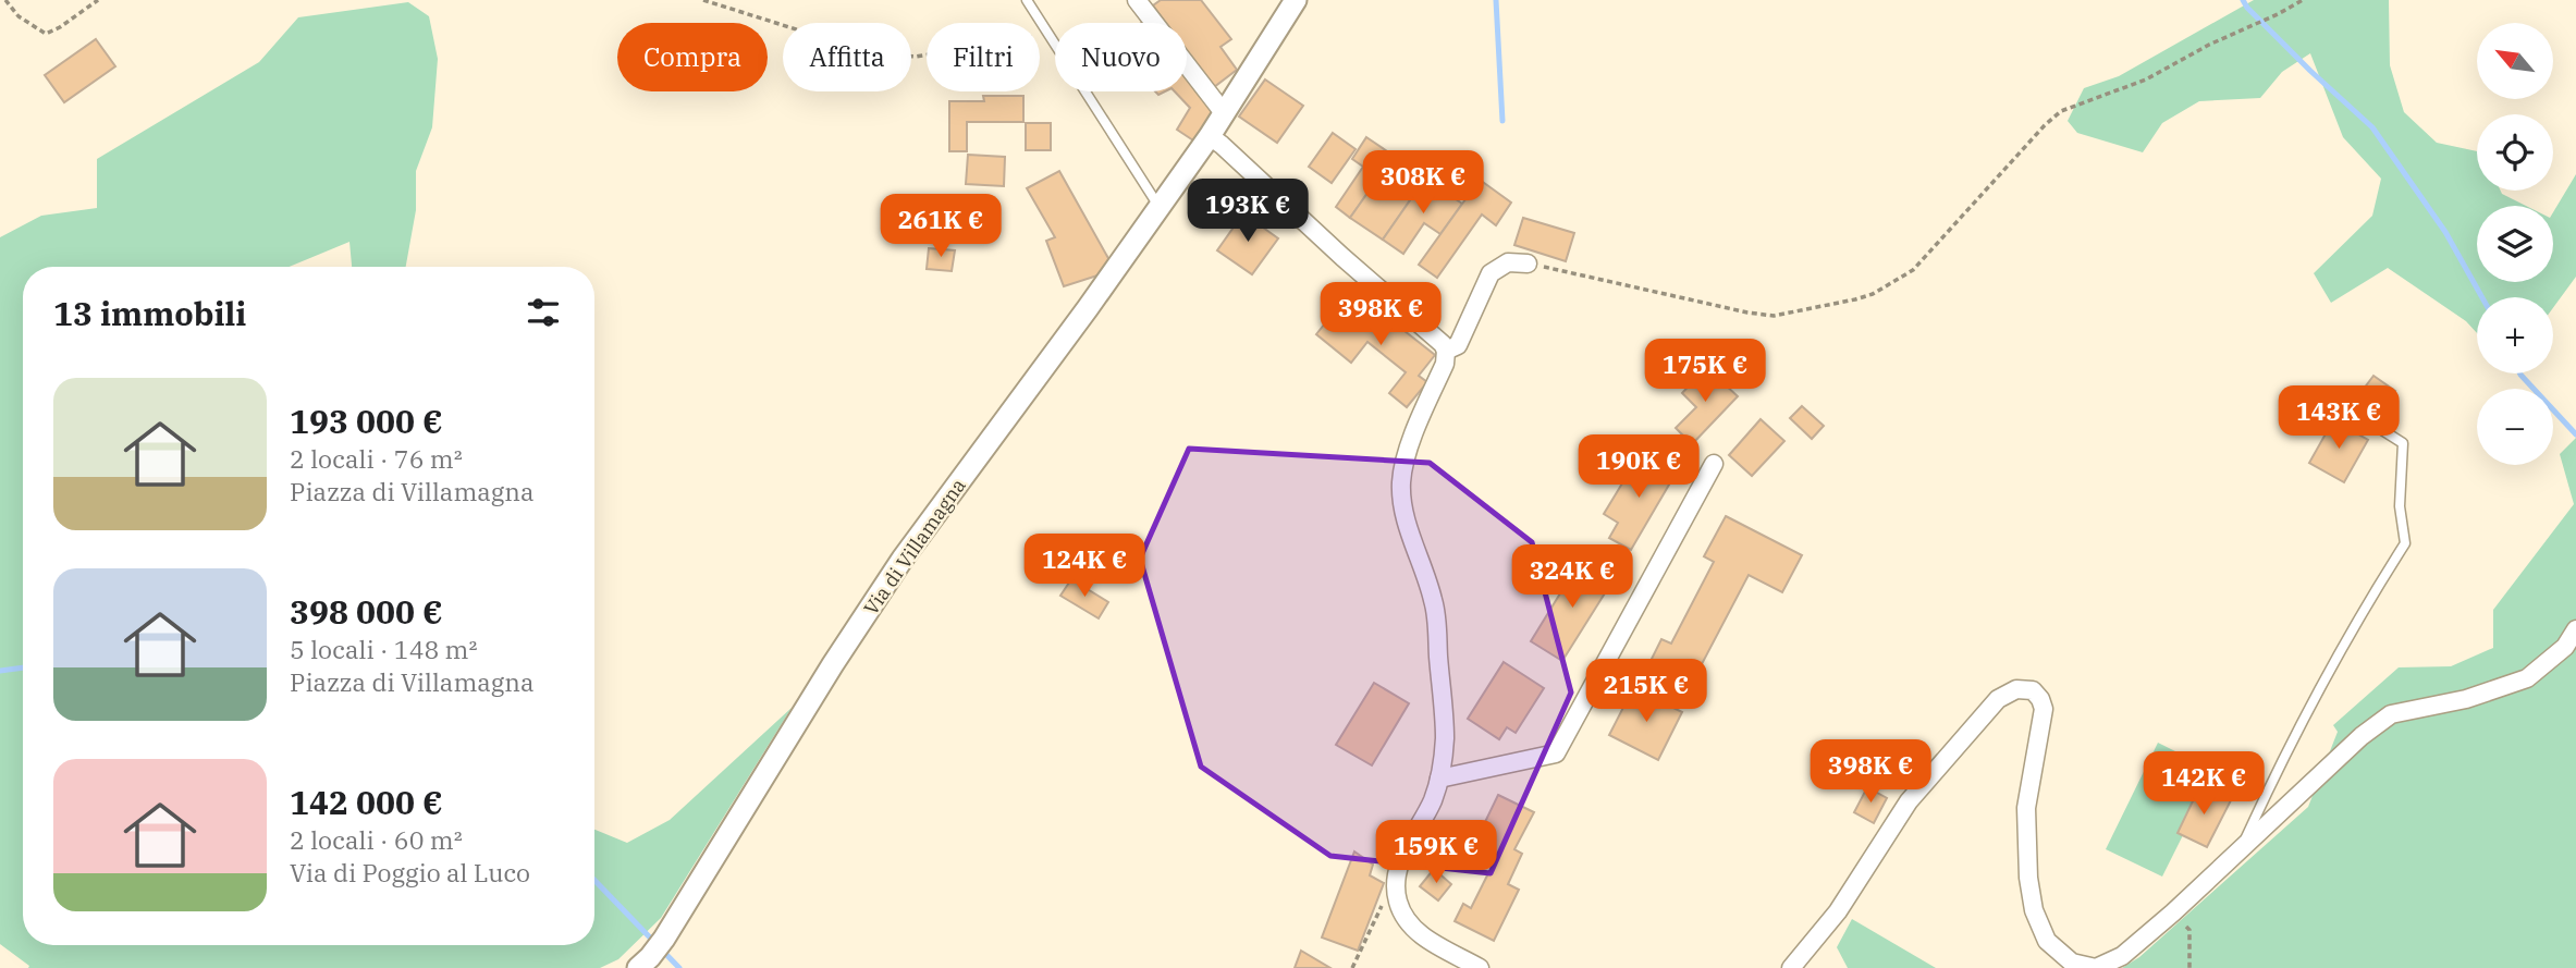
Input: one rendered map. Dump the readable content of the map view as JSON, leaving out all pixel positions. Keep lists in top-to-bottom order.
{
  "streets": {
    "street": ["Via di Villamagna"]
  },
  "north": "top left",
  "page": {
    "map_buttons": ["+", "−"],
    "chip": [
      "Compra",
      "Affitta",
      "Filtri",
      "Nuovo"
    ],
    "price": [
      "308K €",
      "193K €",
      "261K €",
      "398K €",
      "175K €",
      "143K €",
      "190K €",
      "124K €",
      "324K €",
      "215K €",
      "398K €",
      "142K €",
      "159K €"
    ],
    "heading": "13 immobili",
    "list": [
      {
        "name": "193 000 €",
        "note": "2 locali · 76 m² · Piazza di Villamagna"
      },
      {
        "name": "398 000 €",
        "note": "5 locali · 148 m² · Piazza di Villamagna"
      },
      {
        "name": "142 000 €",
        "note": "2 locali · 60 m² · Via di Poggio al Luco"
      }
    ]
  }
}
